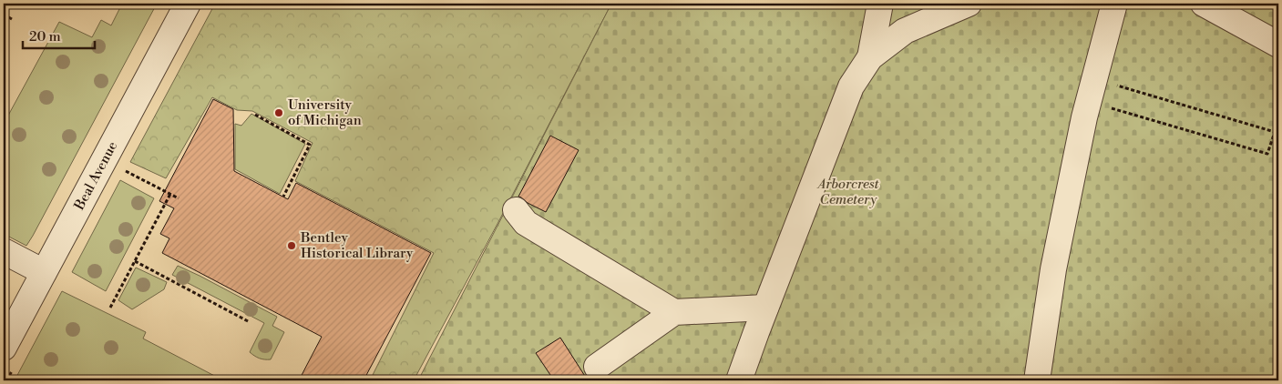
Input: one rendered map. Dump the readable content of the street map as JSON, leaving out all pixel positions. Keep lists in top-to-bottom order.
{
  "streets": {
    "street": ["Beal Avenue"]
  },
  "parks": ["Arborcrest Cemetery"],
  "places": ["University of Michigan", "Bentley Historical Library"],
  "scale_bar": "20 m"
}
